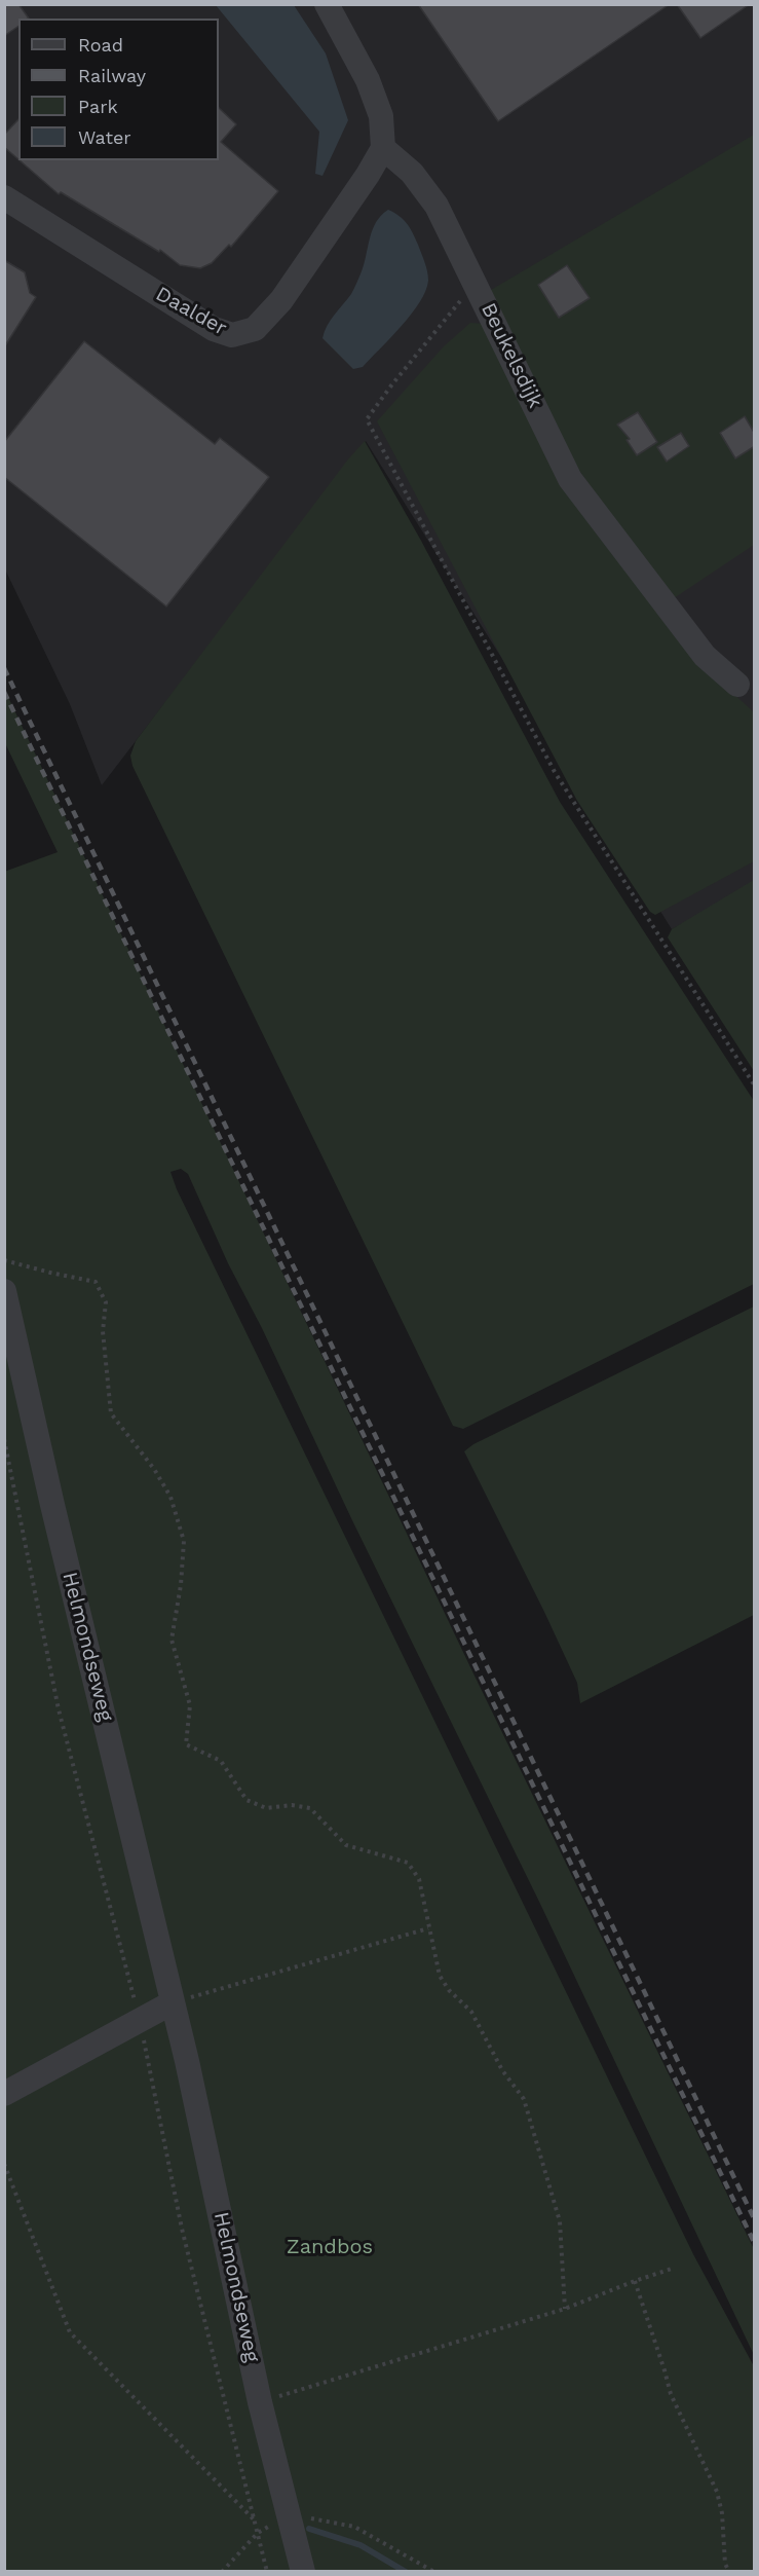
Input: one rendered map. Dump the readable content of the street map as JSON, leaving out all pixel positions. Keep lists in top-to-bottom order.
{
  "streets": {
    "street": ["Daalder", "Beukelsdijk", "Helmondseweg"]
  },
  "crossings": [
    ["Daalder", "Beukelsdijk"]
  ],
  "parks": ["Zandbos"],
  "legend": [
    "Road",
    "Railway",
    "Park",
    "Water"
  ]
}
